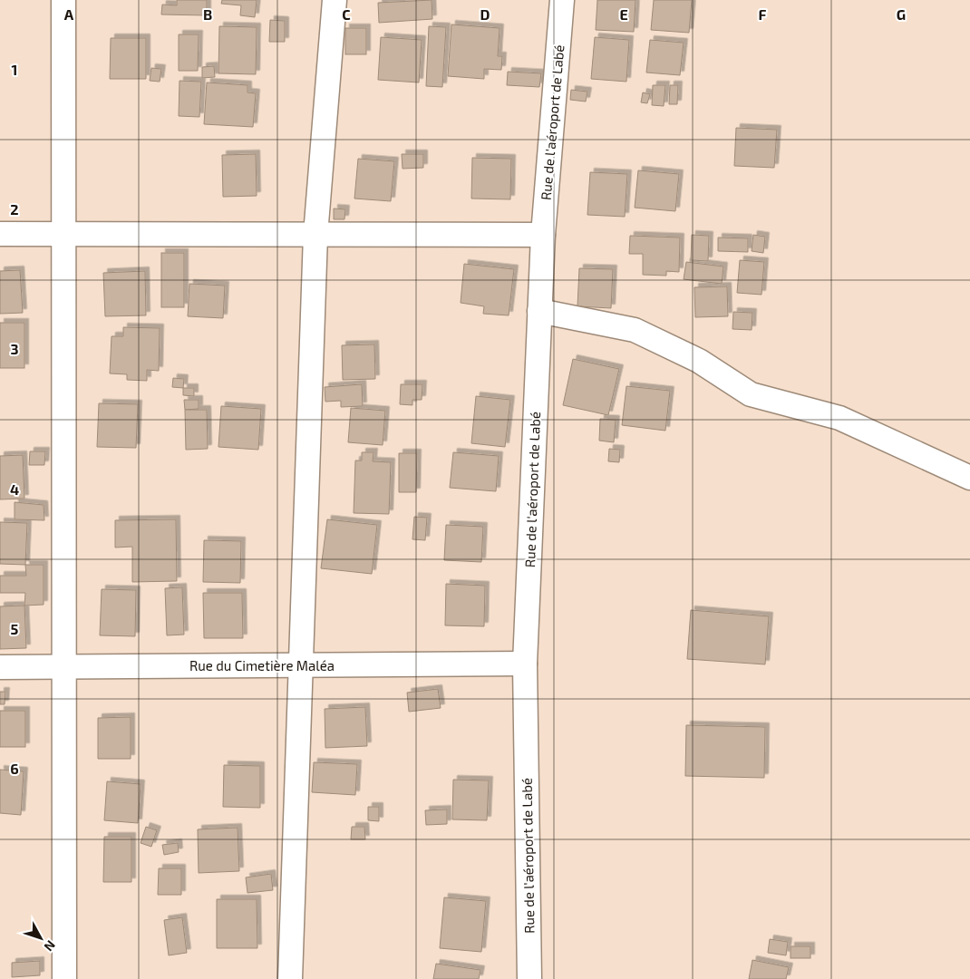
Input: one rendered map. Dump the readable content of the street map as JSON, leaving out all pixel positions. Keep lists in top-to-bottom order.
{
  "streets": {
    "street": ["Rue de l'aéroport de Labé", "Rue du Cimetière Maléa"]
  },
  "crossings": [
    ["Rue de l'aéroport de Labé", "Rue du Cimetière Maléa"]
  ],
  "north": "bottom right",
  "grid": {
    "columns": [
      "A",
      "B",
      "C",
      "D",
      "E",
      "F",
      "G"
    ],
    "rows": [
      "1",
      "2",
      "3",
      "4",
      "5",
      "6"
    ]
  }
}
